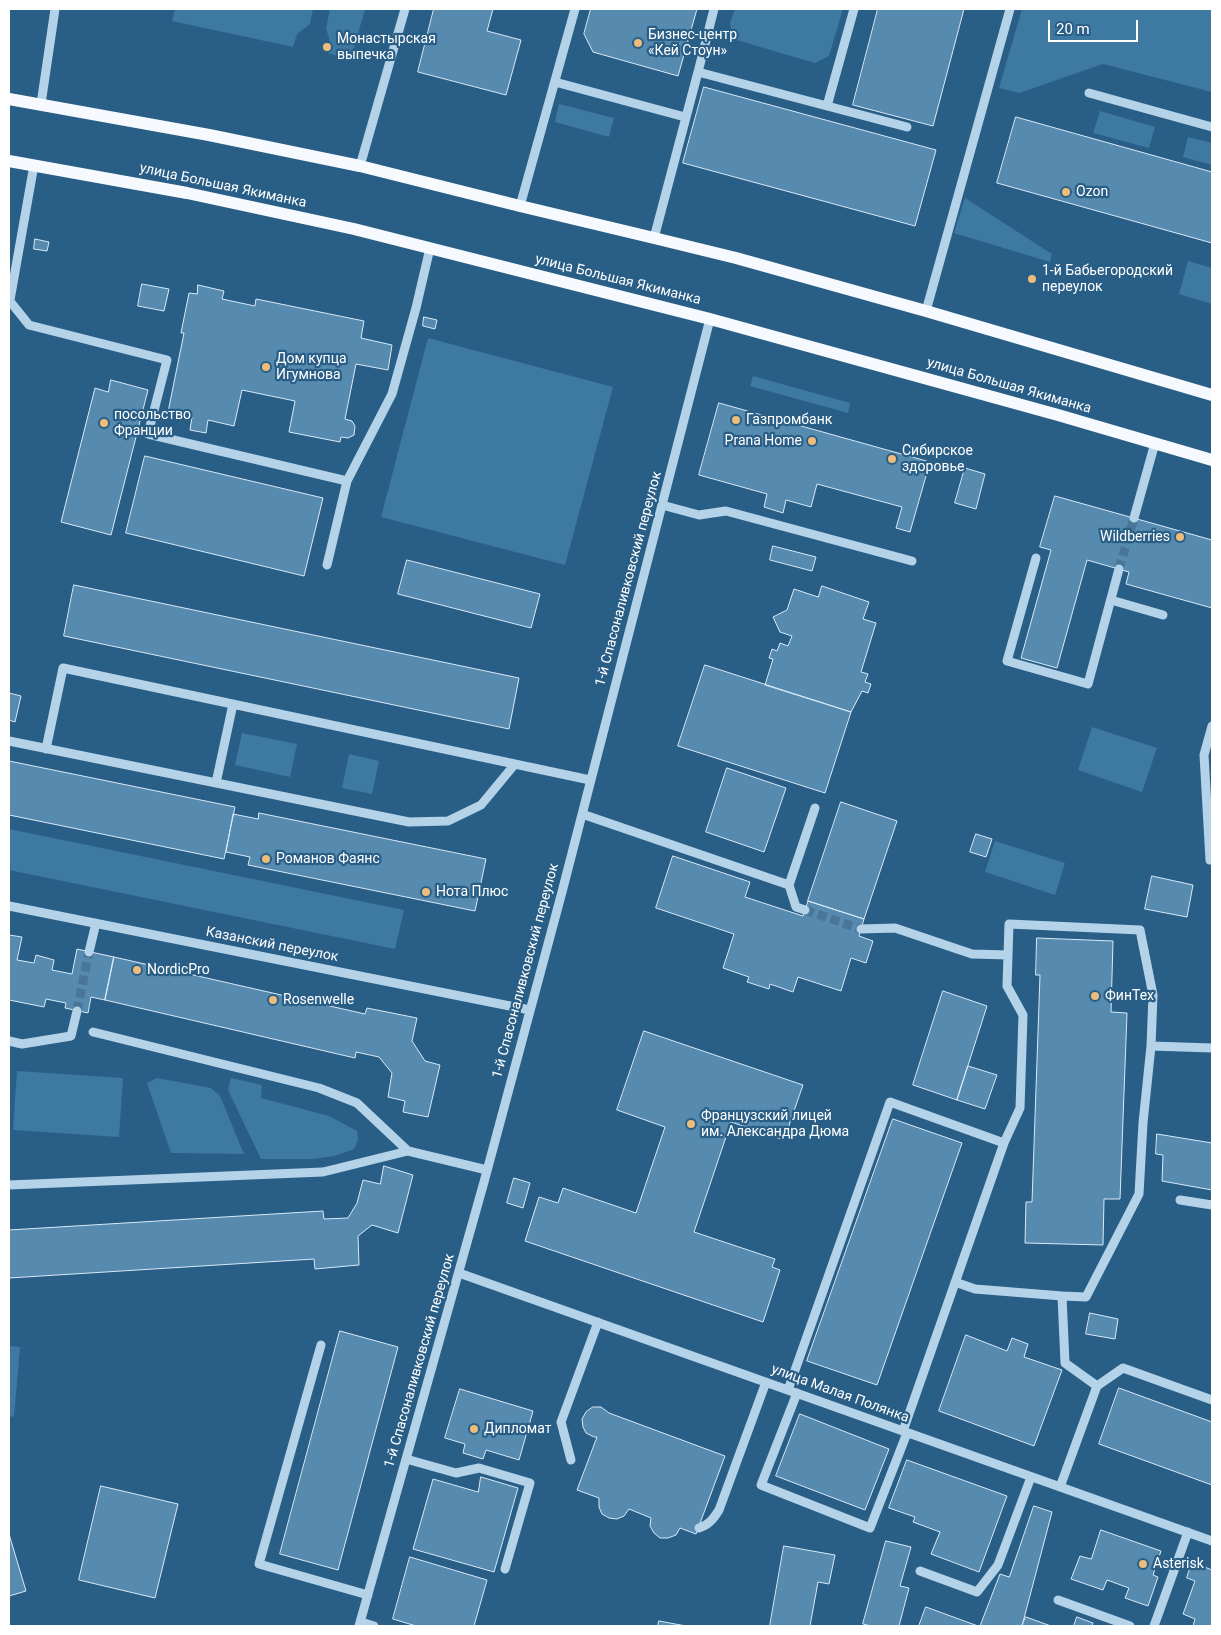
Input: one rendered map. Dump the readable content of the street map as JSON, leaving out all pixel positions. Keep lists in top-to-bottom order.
{
  "streets": {
    "main road": ["улица Большая Якиманка"],
    "street": ["1-й Спасоналивковский переулок", "Казанский переулок", "улица Малая Полянка"]
  },
  "crossings": [
    ["улица Большая Якиманка", "1-й Спасоналивковский переулок"],
    ["1-й Спасоналивковский переулок", "Казанский переулок"],
    ["1-й Спасоналивковский переулок", "улица Малая Полянка"]
  ],
  "places": [
    "Бизнес-центр «Кей Стоун»",
    "Монастырская выпечка",
    "Ozon",
    "1-й Бабьегородский переулок",
    "Дом купца Игумнова",
    "Газпромбанк",
    "посольство Франции",
    "Prana Home",
    "Сибирское здоровье",
    "Wildberries",
    "Романов Фаянс",
    "Нота Плюс",
    "NordicPro",
    "ФинТех",
    "Rosenwelle",
    "Французский лицей им. Александра Дюма",
    "Дипломат",
    "Asterisk"
  ],
  "scale_bar": "20 m"
}
